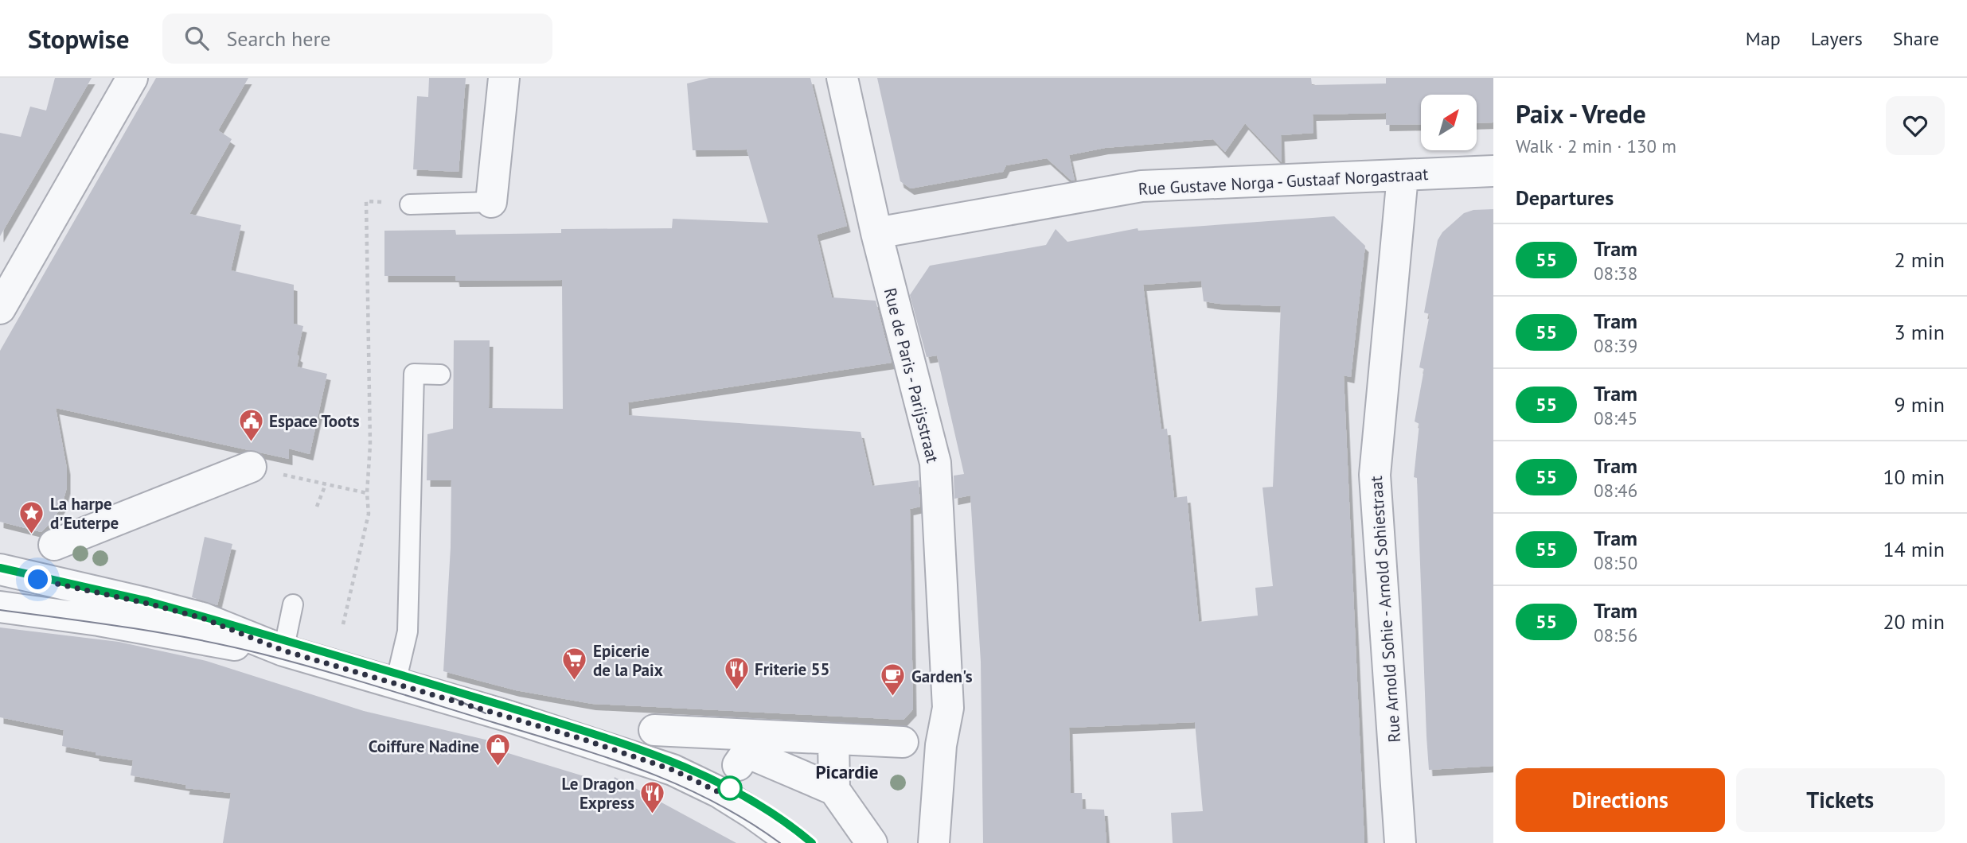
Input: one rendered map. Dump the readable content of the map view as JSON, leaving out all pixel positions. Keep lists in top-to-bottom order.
{
  "streets": {
    "street": ["Rue Gustave Norga - Gustaaf Norgastraat", "Rue de Paris - Parijsstraat", "Rue Arnold Sohie - Arnold Sohiestraat"]
  },
  "crossings": [
    ["Rue Gustave Norga - Gustaaf Norgastraat", "Rue de Paris - Parijsstraat"],
    ["Rue Gustave Norga - Gustaaf Norgastraat", "Rue Arnold Sohie - Arnold Sohiestraat"]
  ],
  "districts": ["Picardie"],
  "places": {
    "public building": ["Espace Toots"],
    "place": ["La harpe d'Euterpe"],
    "supermarket": ["Epicerie de la Paix"],
    "restaurant": ["Friterie 55", "Le Dragon Express"],
    "cafe": ["Garden's"],
    "shop": ["Coiffure Nadine"]
  },
  "lines": ["tram line 55"],
  "north": "top right",
  "page": {
    "header": "Stopwise",
    "search": "Search here",
    "nav": ["Map", "Layers", "Share"],
    "heading": [
      ["Paix - Vrede", "Walk · 2 min · 130 m"],
      "Departures"
    ],
    "list": [
      {
        "mark": "55",
        "name": "Tram",
        "note": "08:38",
        "value": "2 min"
      },
      {
        "mark": "55",
        "name": "Tram",
        "note": "08:39",
        "value": "3 min"
      },
      {
        "mark": "55",
        "name": "Tram",
        "note": "08:45",
        "value": "9 min"
      },
      {
        "mark": "55",
        "name": "Tram",
        "note": "08:46",
        "value": "10 min"
      },
      {
        "mark": "55",
        "name": "Tram",
        "note": "08:50",
        "value": "14 min"
      },
      {
        "mark": "55",
        "name": "Tram",
        "note": "08:56",
        "value": "20 min"
      }
    ],
    "buttons": ["Directions", "Tickets"]
  }
}
